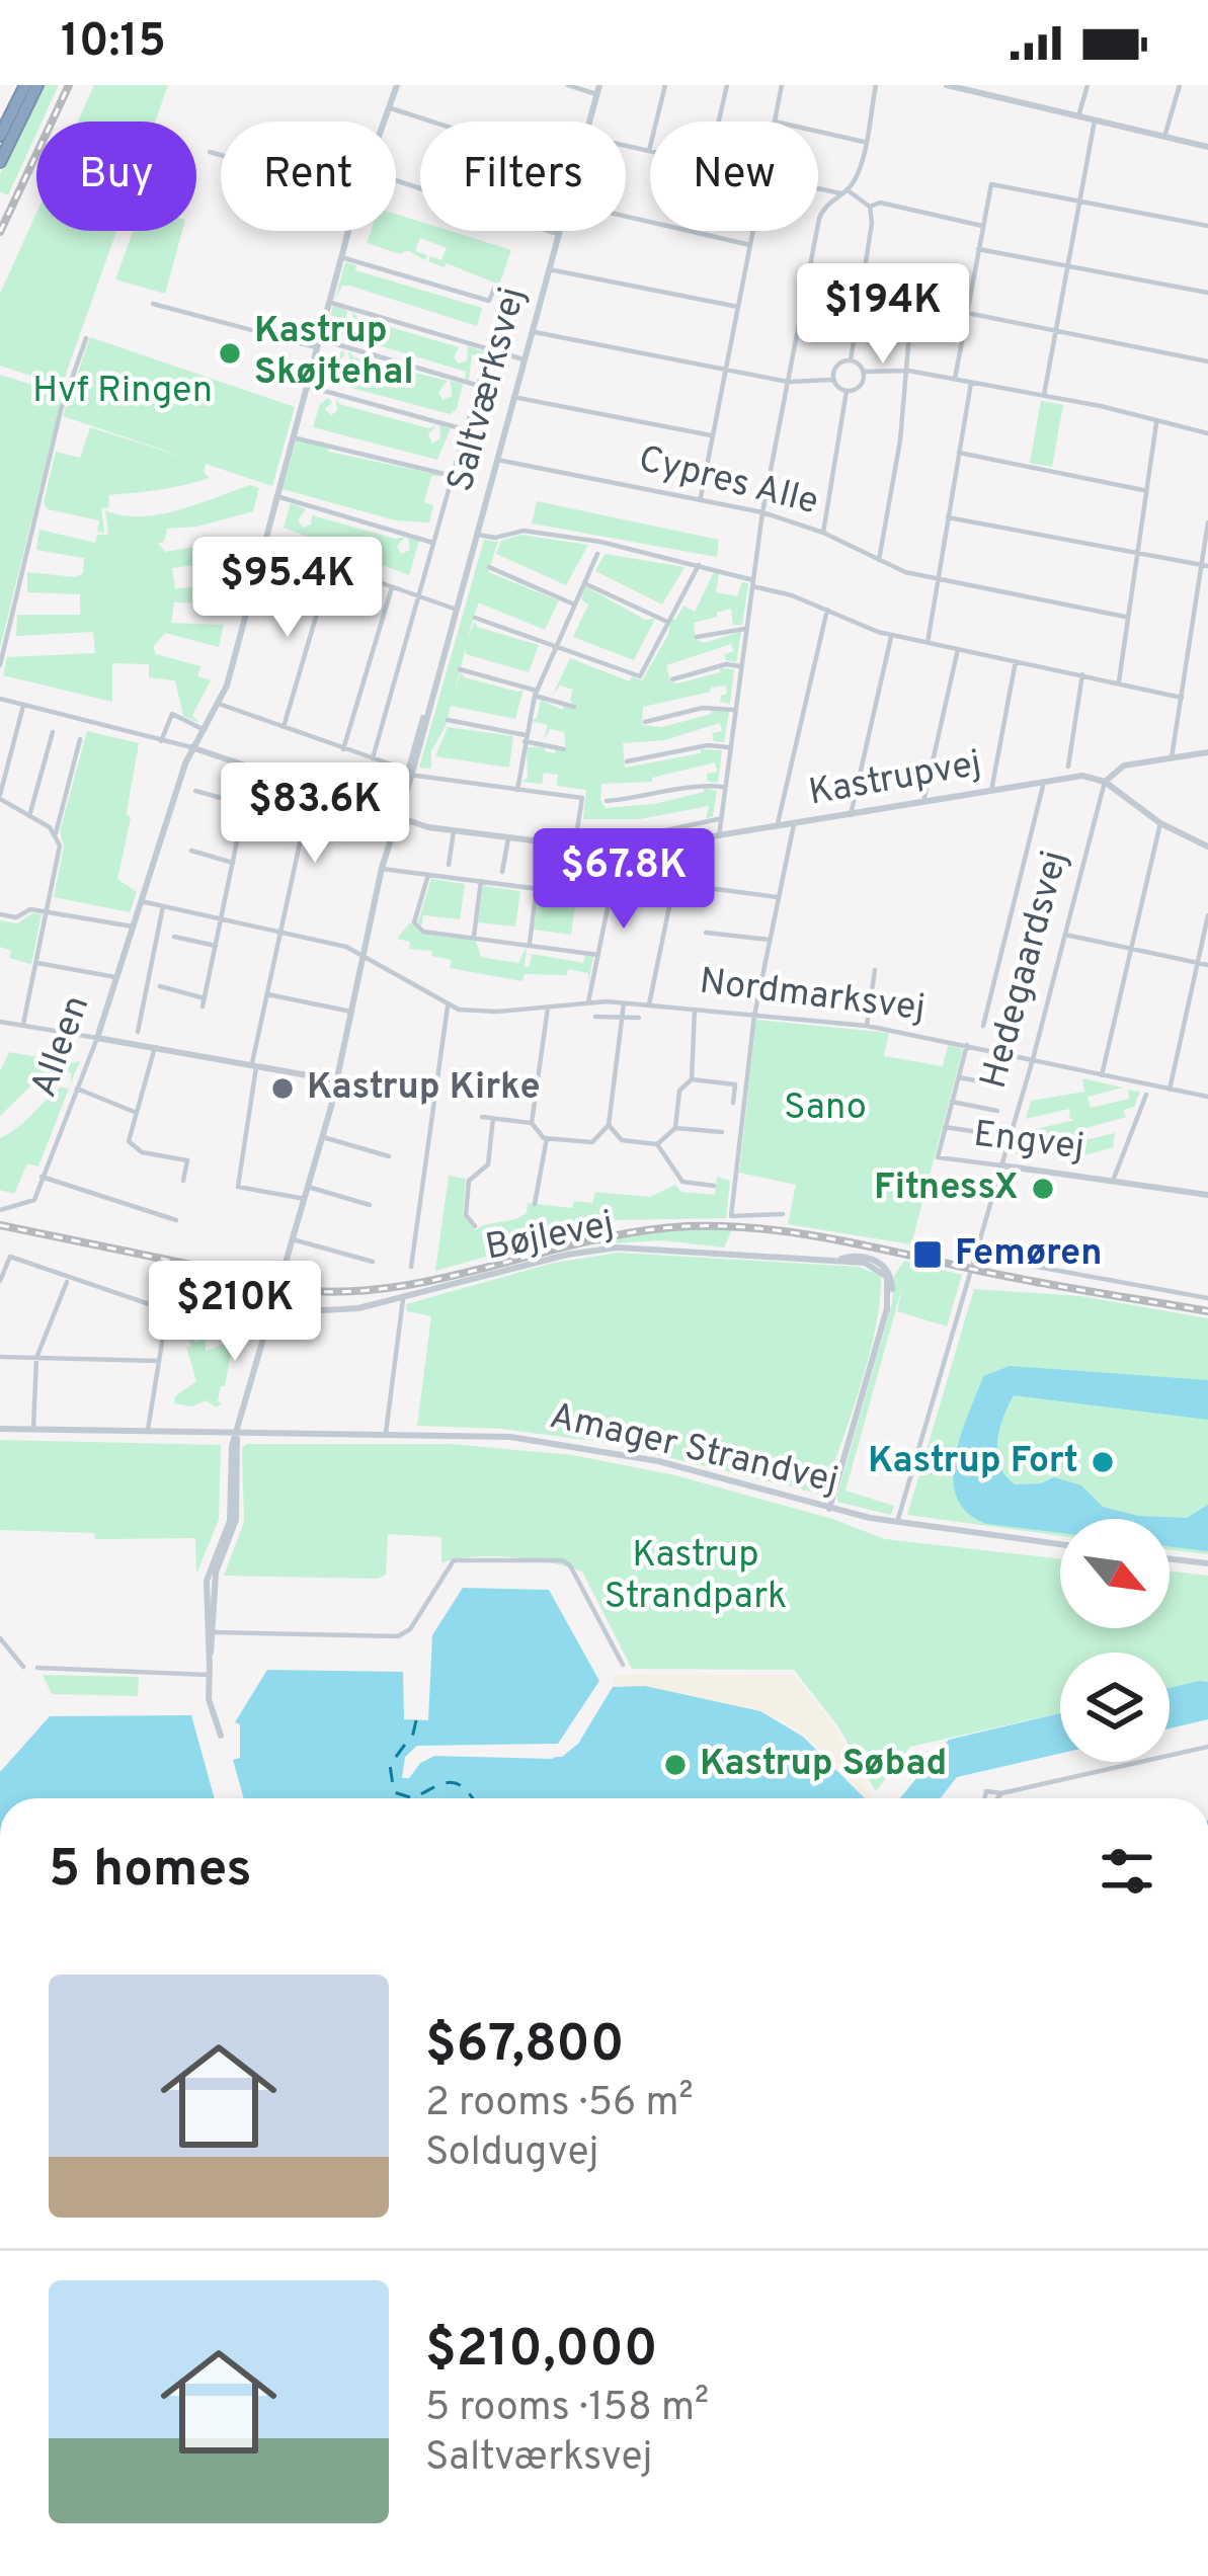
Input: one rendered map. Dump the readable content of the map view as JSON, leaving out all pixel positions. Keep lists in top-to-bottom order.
{
  "streets": {
    "street": [
      "Saltværksvej",
      "Cypres Alle",
      "Kastrupvej",
      "Hedegaardsvej",
      "Nordmarksvej",
      "Alleen",
      "Engvej",
      "Bøjlevej",
      "Amager Strandvej"
    ]
  },
  "crossings": [
    ["Saltværksvej", "Cypres Alle"],
    ["Saltværksvej", "Kastrupvej"],
    ["Saltværksvej", "Nordmarksvej"],
    ["Saltværksvej", "Bøjlevej"],
    ["Saltværksvej", "Amager Strandvej"],
    ["Kastrupvej", "Hedegaardsvej"],
    ["Kastrupvej", "Alleen"],
    ["Hedegaardsvej", "Nordmarksvej"],
    ["Hedegaardsvej", "Engvej"],
    ["Hedegaardsvej", "Amager Strandvej"],
    ["Nordmarksvej", "Alleen"],
    ["Nordmarksvej", "Engvej"],
    ["Bøjlevej", "Amager Strandvej"]
  ],
  "parks": ["Hvf Ringen", "Sano", "Kastrup Strandpark"],
  "places": {
    "other": [
      "Kastrup Skøjtehal",
      "Kastrup Kirke",
      "FitnessX",
      "Kastrup Fort",
      "Kastrup Søbad"
    ],
    "transit": ["Femøren"]
  },
  "north": "bottom right",
  "page": {
    "status": "10:15",
    "chip": [
      "Buy",
      "Rent",
      "Filters",
      "New"
    ],
    "price": [
      "$194K",
      "$95.4K",
      "$83.6K",
      "$67.8K",
      "$210K"
    ],
    "heading": "5 homes",
    "list": [
      {
        "name": "$67,800",
        "note": "2 rooms · 56 m² · Soldugvej"
      },
      {
        "name": "$210,000",
        "note": "5 rooms · 158 m² · Saltværksvej"
      }
    ]
  }
}
